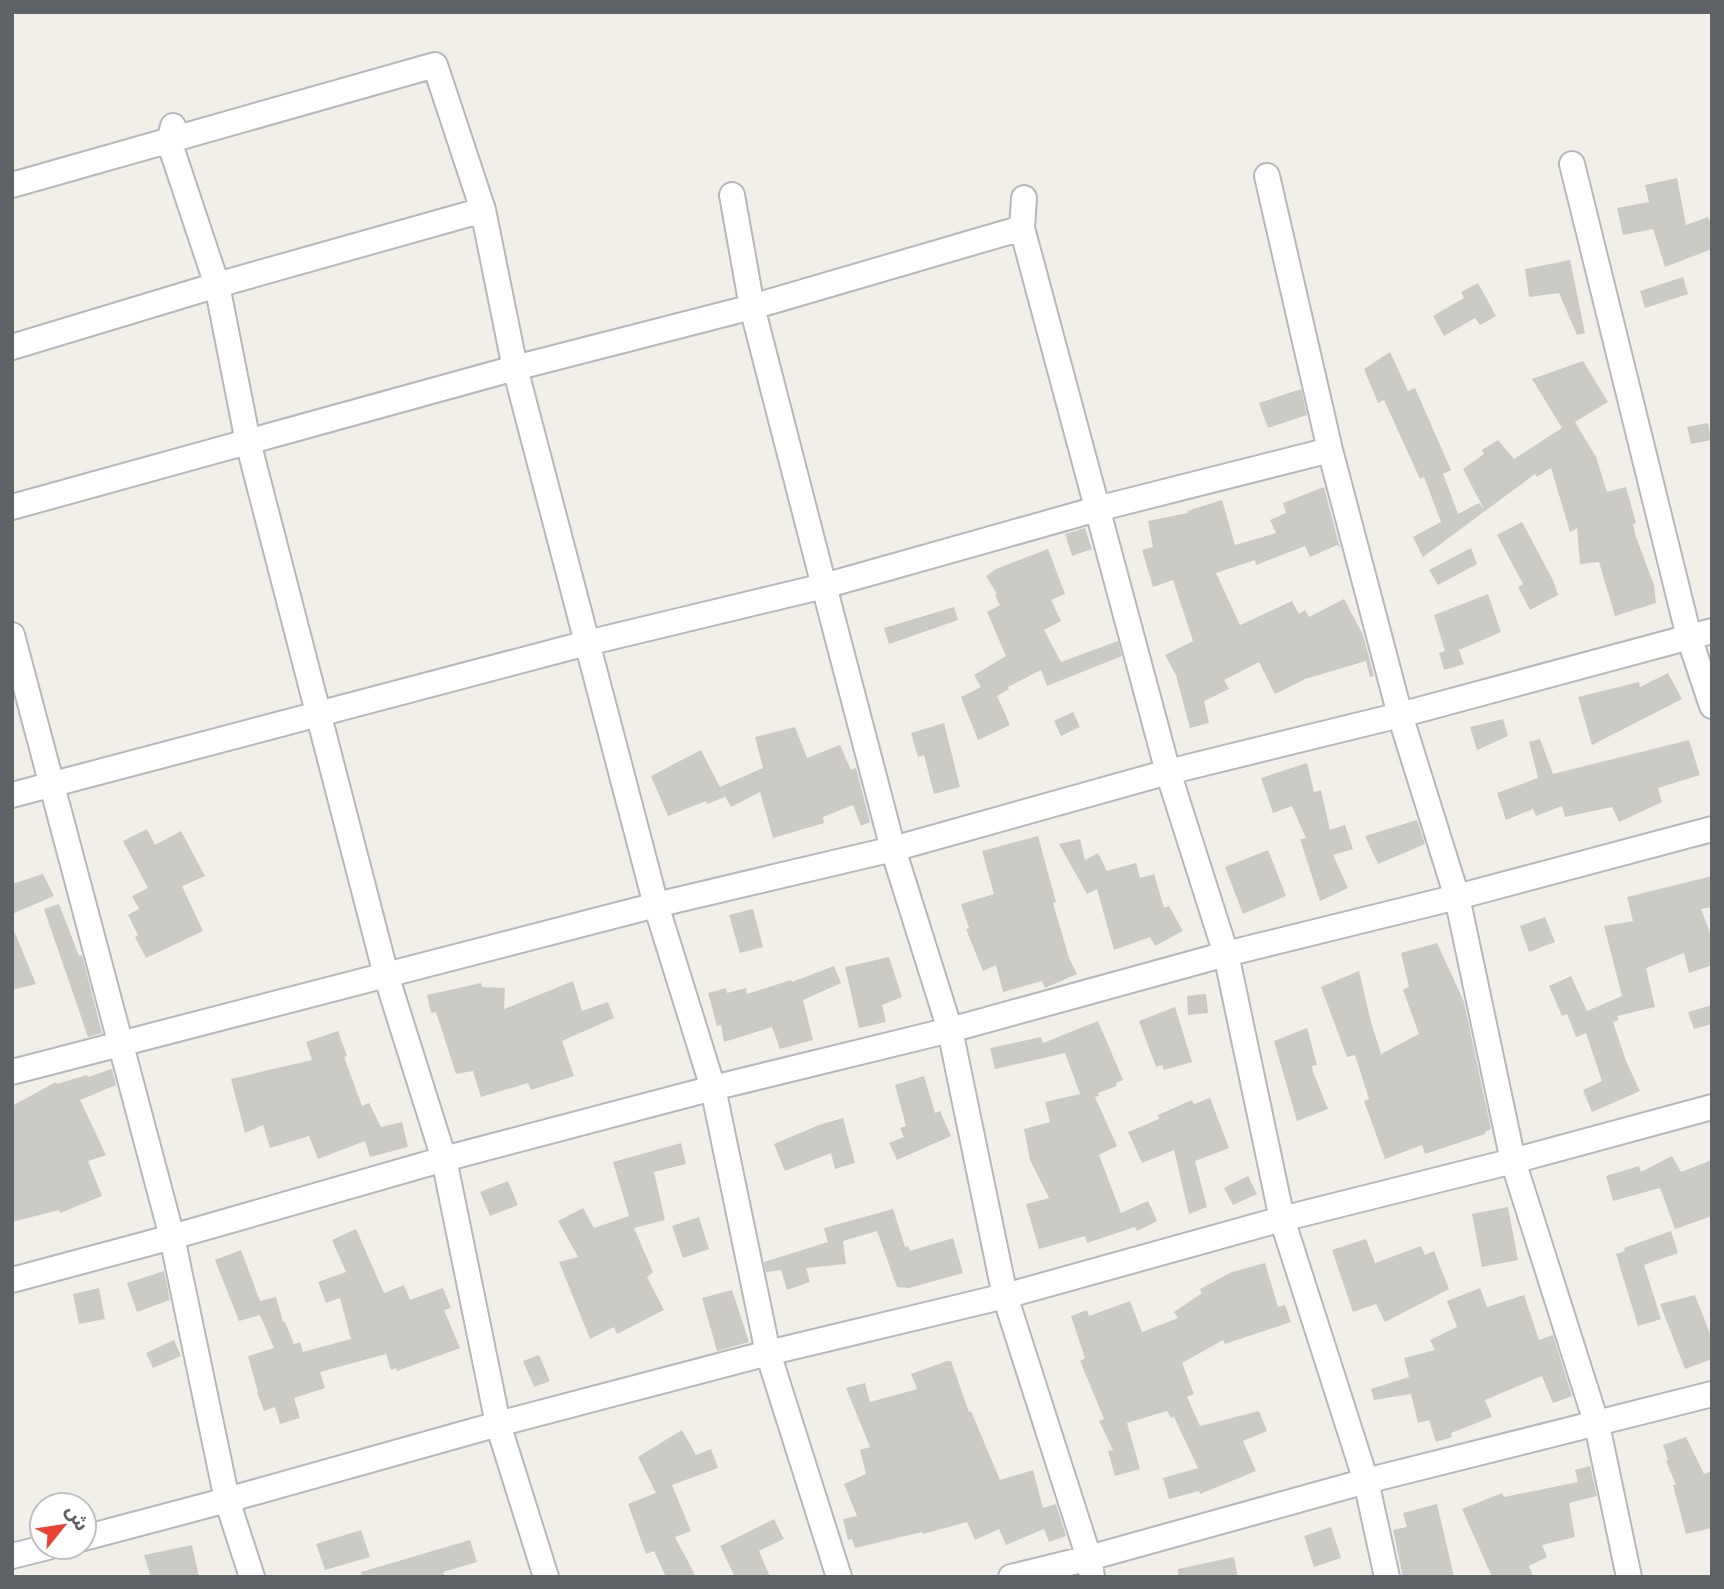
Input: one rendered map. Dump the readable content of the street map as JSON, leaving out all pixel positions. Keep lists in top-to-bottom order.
{
  "north": "top right"
}
